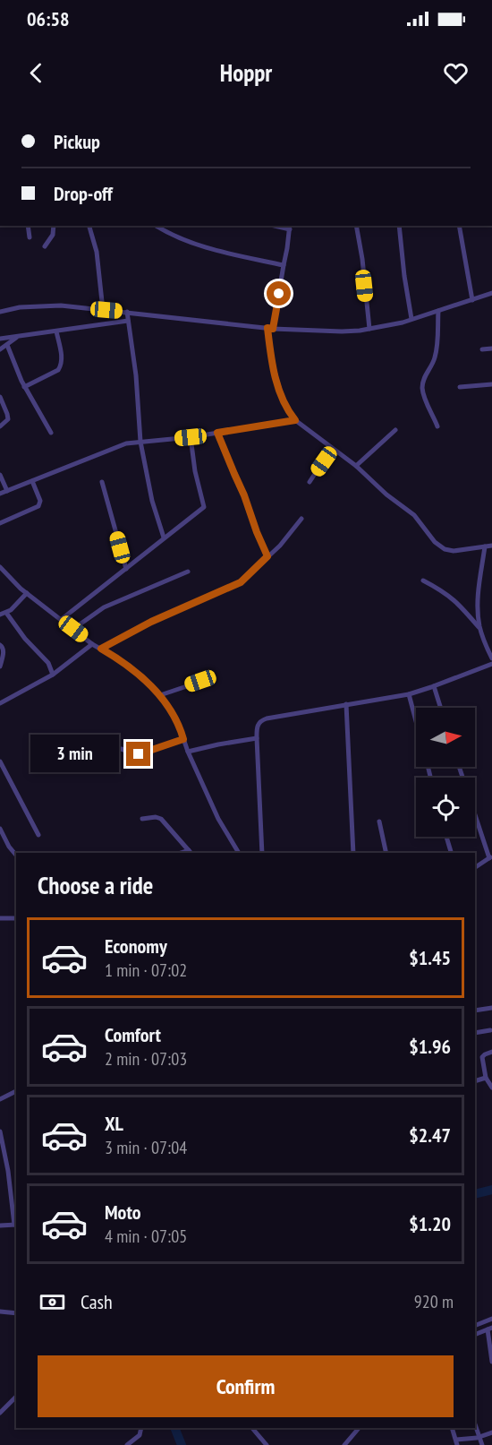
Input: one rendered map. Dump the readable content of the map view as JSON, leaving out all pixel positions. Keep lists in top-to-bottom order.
{
  "north": "right",
  "page": {
    "status": "06:58",
    "header": "Hoppr",
    "banner": ["Pickup", "Drop-off"],
    "bubble": "3 min",
    "heading": "Choose a ride",
    "list": [
      {
        "name": "Economy",
        "note": "1 min · 07:02",
        "value": "$1.45"
      },
      {
        "name": "Comfort",
        "note": "2 min · 07:03",
        "value": "$1.96"
      },
      {
        "name": "XL",
        "note": "3 min · 07:04",
        "value": "$2.47"
      },
      {
        "name": "Moto",
        "note": "4 min · 07:05",
        "value": "$1.20"
      }
    ],
    "pay": ["Cash", "920 m"],
    "buttons": "Confirm"
  }
}
